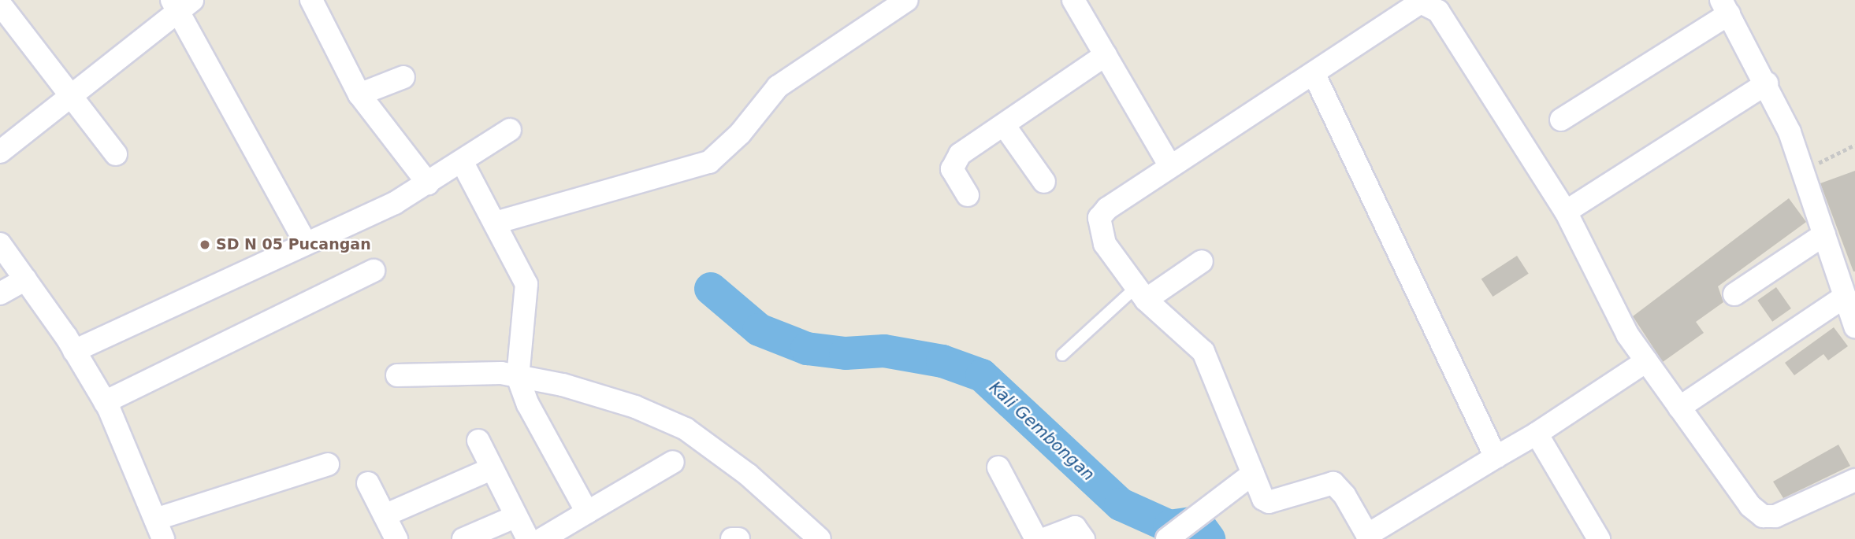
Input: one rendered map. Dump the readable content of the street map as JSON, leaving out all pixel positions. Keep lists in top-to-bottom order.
{
  "water": ["Kali Gembongan"],
  "places": ["SD N 05 Pucangan"]
}
